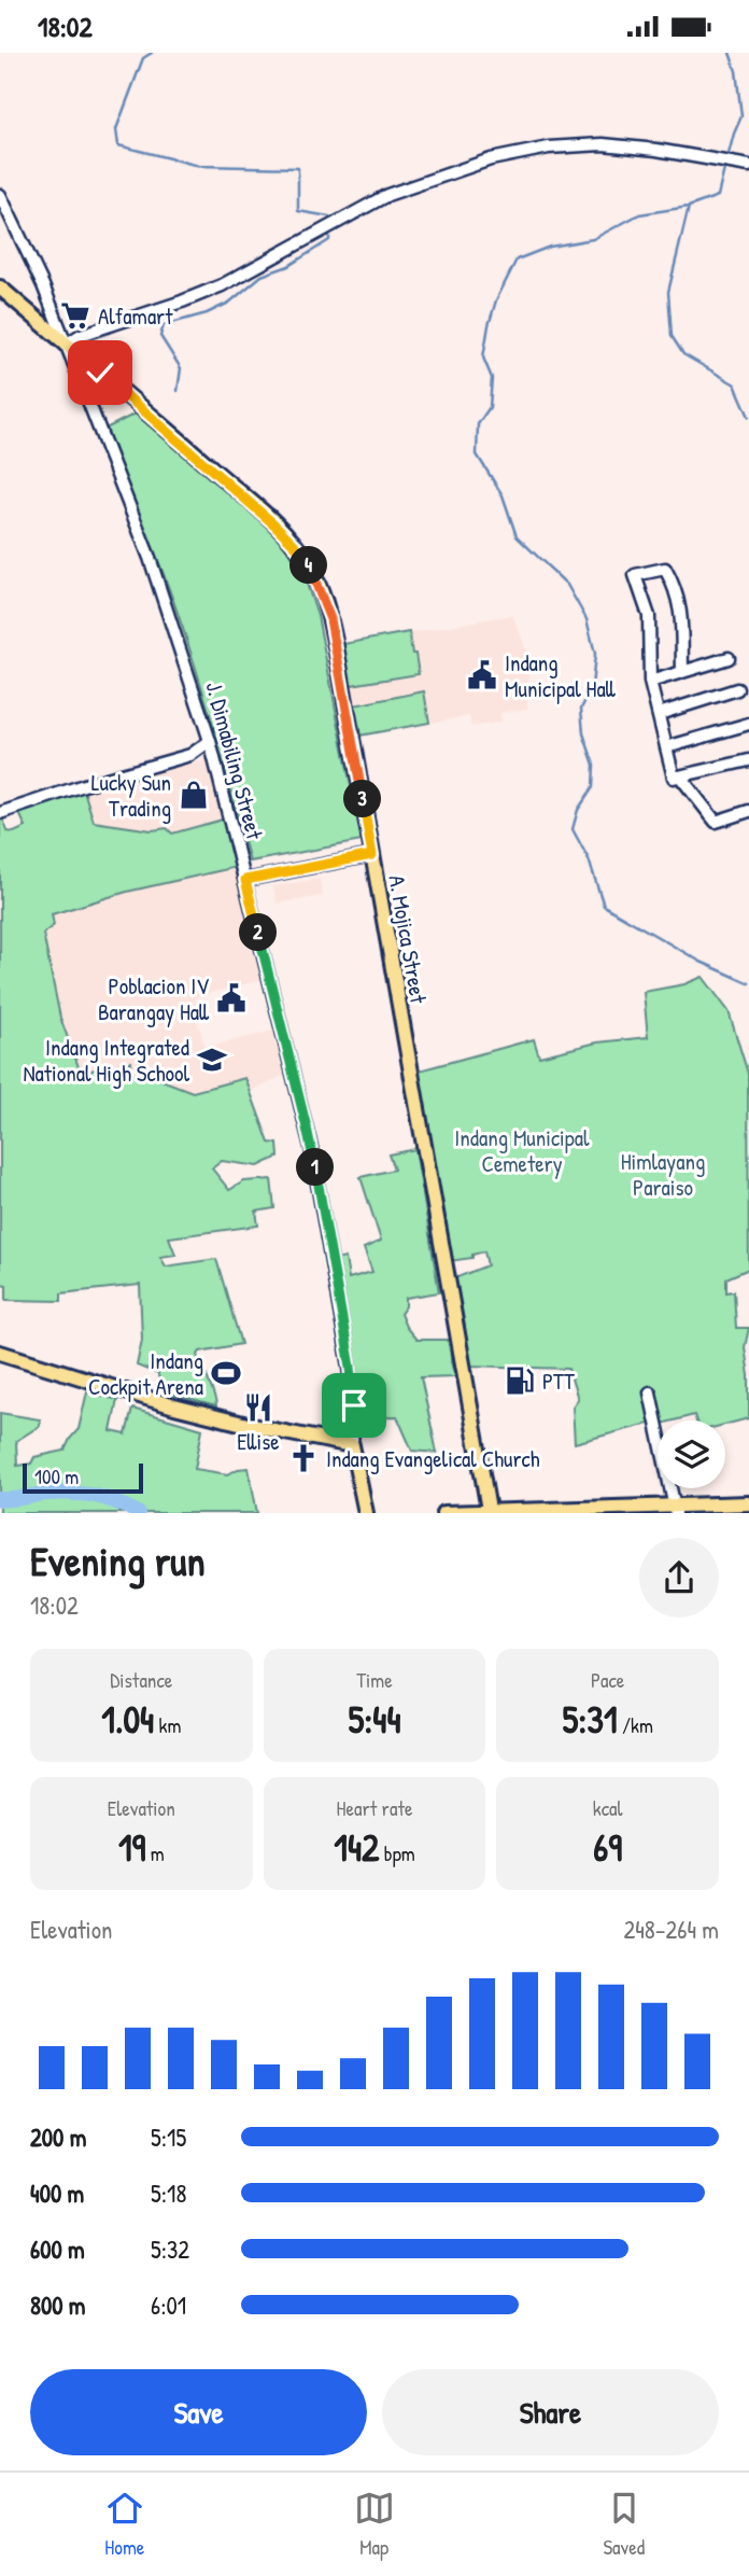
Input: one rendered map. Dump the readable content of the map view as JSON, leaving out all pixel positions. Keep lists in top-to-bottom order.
{
  "streets": {
    "main road": ["J. Dimabiling Street", "A. Mojica Street"]
  },
  "crossings": [
    ["J. Dimabiling Street", "A. Mojica Street"]
  ],
  "parks": ["Indang Municipal Cemetery", "Himlayang Paraiso"],
  "places": {
    "supermarket": ["Alfamart"],
    "public building": ["Indang Municipal Hall", "Poblacion IV Barangay Hall"],
    "shop": ["Lucky Sun Trading"],
    "school or university": ["Indang Integrated National High School"],
    "sports": ["Indang Cockpit Arena"],
    "fuel station": ["PTT"],
    "restaurant": ["Ellise"],
    "church": ["Indang Evangelical Church"]
  },
  "scale_bar": "100 m",
  "page": {
    "status": "18:02",
    "pins": [
      "4",
      "3",
      "2",
      "1"
    ],
    "scale": "100 m",
    "heading": ["Evening run", "18:02"],
    "stats": [
      ["Distance", "1.04 km"],
      ["Time", "5:44"],
      ["Pace", "5:31 /km"],
      ["Elevation", "19 m"],
      ["Heart rate", "142 bpm"],
      ["kcal", "69"]
    ],
    "chart": ["Elevation", "248–264 m"],
    "list": [
      {
        "name": "200 m",
        "note": "5:15"
      },
      {
        "name": "400 m",
        "note": "5:18"
      },
      {
        "name": "600 m",
        "note": "5:32"
      },
      {
        "name": "800 m",
        "note": "6:01"
      }
    ],
    "buttons": ["Save", "Share"],
    "tabs": ["Home", "Map", "Saved"]
  }
}
